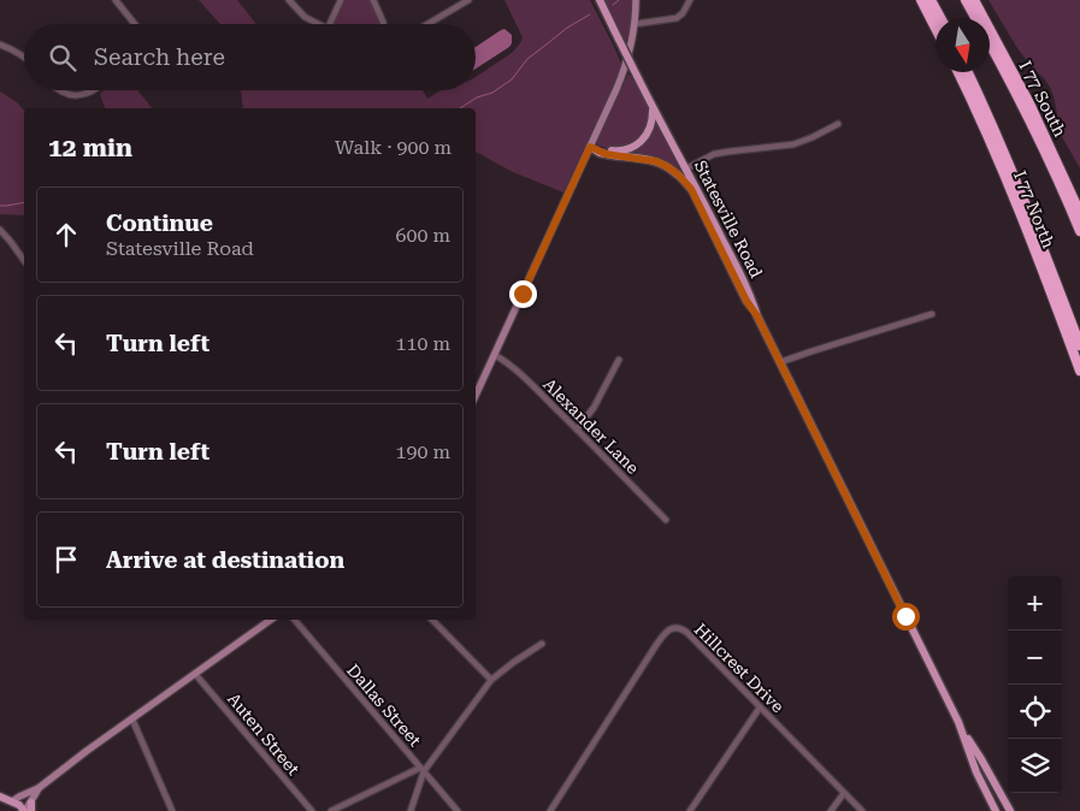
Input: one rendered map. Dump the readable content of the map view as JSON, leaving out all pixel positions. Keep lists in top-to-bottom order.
{
  "streets": {
    "highway": ["I 77 South", "I 77 North"],
    "main road": ["Statesville Road"],
    "street": [
      "Alexander Lane",
      "Hillcrest Drive",
      "Dallas Street",
      "Auten Street"
    ]
  },
  "north": "bottom",
  "page": {
    "search": "Search here",
    "heading": ["12 min", "Walk · 900 m"],
    "list": [
      ["Continue", "Statesville Road", "600 m"],
      ["Turn left", "110 m"],
      ["Turn left", "190 m"],
      "Arrive at destination"
    ],
    "map_buttons": ["+", "−"]
  }
}
